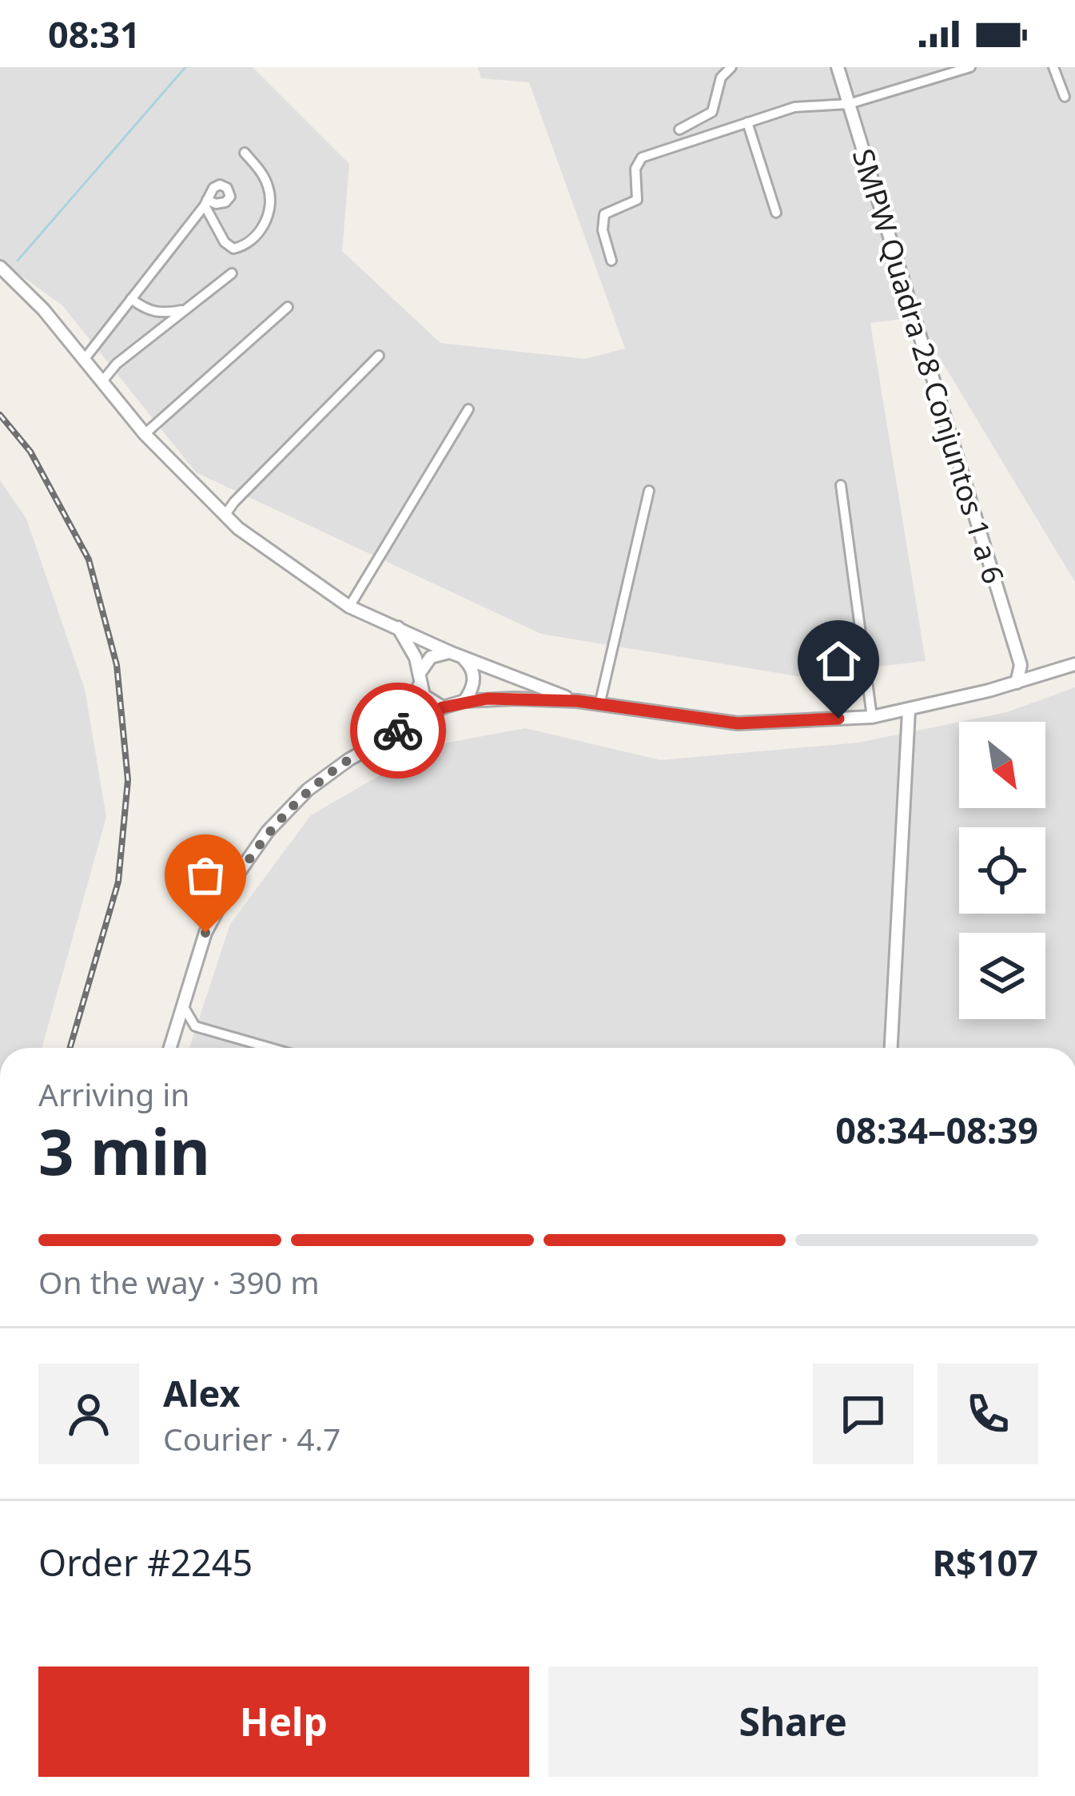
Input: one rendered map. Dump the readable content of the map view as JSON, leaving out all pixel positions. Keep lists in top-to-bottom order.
{
  "streets": {
    "street": ["SMPW Quadra 28 Conjuntos 1 a 6"]
  },
  "north": "bottom right",
  "page": {
    "status": "08:31",
    "heading": ["3 min", "Arriving in", "08:34–08:39"],
    "panel": [
      "Alex",
      "Courier · 4.7",
      "Order #2245",
      "R$107"
    ],
    "bar": "On the way · 390 m",
    "buttons": ["Help", "Share"]
  }
}
